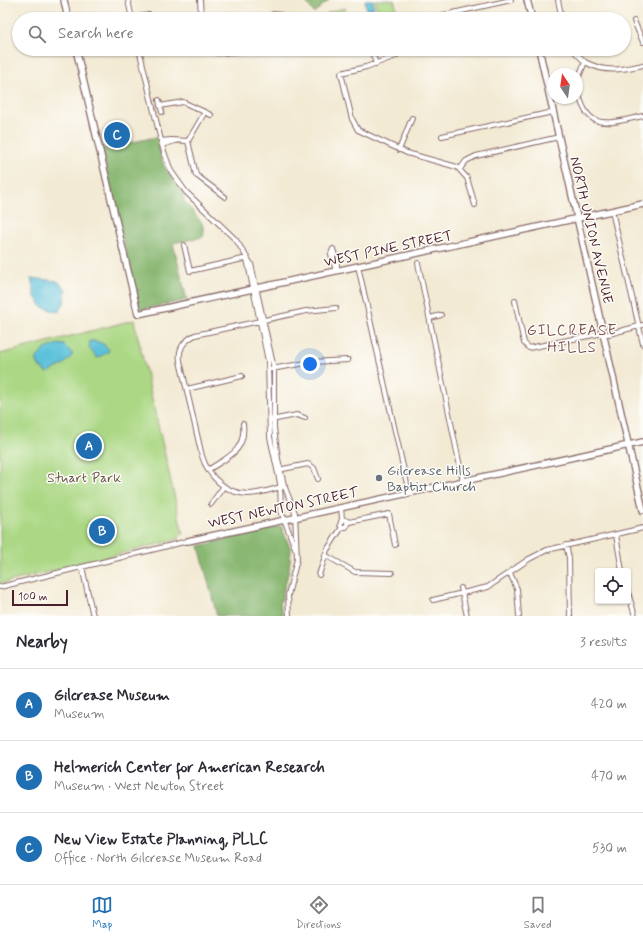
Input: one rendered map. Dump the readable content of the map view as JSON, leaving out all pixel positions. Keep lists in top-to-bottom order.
{
  "streets": {
    "street": ["NORTH UNION AVENUE", "WEST PINE STREET", "WEST NEWTON STREET"]
  },
  "crossings": [
    ["NORTH UNION AVENUE", "WEST PINE STREET"],
    ["NORTH UNION AVENUE", "WEST NEWTON STREET"]
  ],
  "districts": ["GILCREASE HILLS"],
  "parks": ["Stuart Park"],
  "places": ["Gilcrease Hills Baptist Church"],
  "scale_bar": "100 m",
  "north": "top",
  "page": {
    "search": "Search here",
    "pins": ["C", "A", "B"],
    "scale": "100 m",
    "heading": ["Nearby", "3 results"],
    "list": [
      {
        "mark": "A",
        "name": "Gilcrease Museum",
        "note": "Museum",
        "value": "420 m"
      },
      {
        "mark": "B",
        "name": "Helmerich Center for American Research",
        "note": "Museum · West Newton Street",
        "value": "470 m"
      },
      {
        "mark": "C",
        "name": "New View Estate Planning, PLLC",
        "note": "Office · North Gilcrease Museum Road",
        "value": "530 m"
      }
    ],
    "nav": ["Map", "Directions", "Saved"]
  }
}
